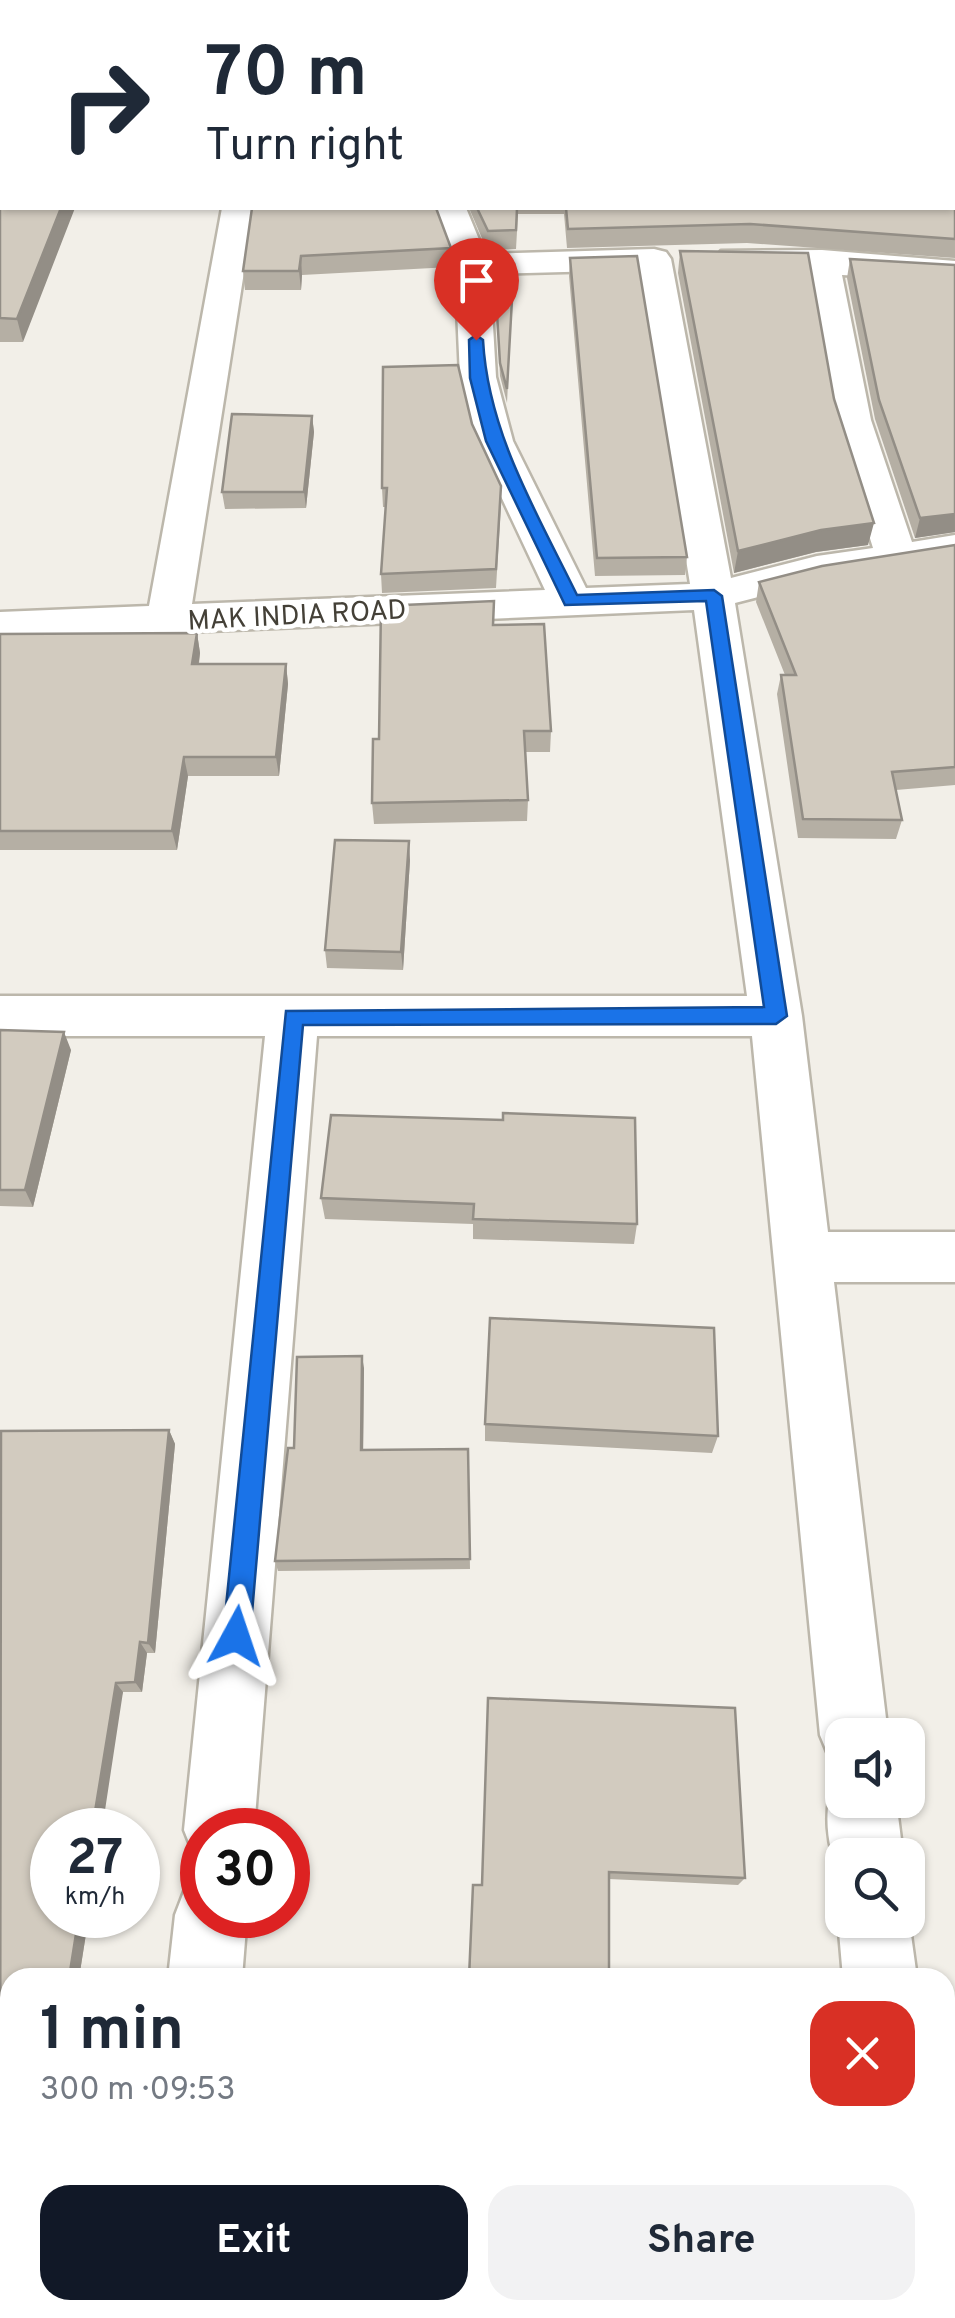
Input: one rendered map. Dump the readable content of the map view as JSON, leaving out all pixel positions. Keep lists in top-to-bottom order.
{
  "streets": {
    "street": ["MAK INDIA ROAD"]
  },
  "page": {
    "turn": ["70 m", "Turn right"],
    "speed": "27 km/h",
    "limit": "30",
    "heading": ["1 min", "300 m · 09:53"],
    "buttons": ["Exit", "Share"]
  }
}
